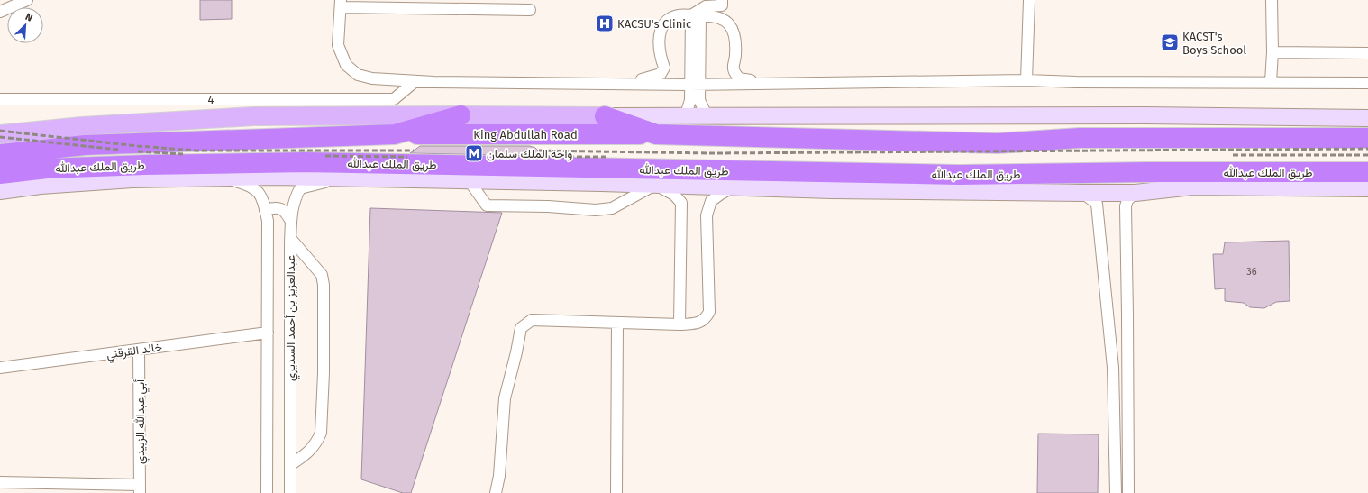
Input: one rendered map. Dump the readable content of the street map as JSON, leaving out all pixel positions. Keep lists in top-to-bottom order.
{
  "streets": {
    "highway": ["King Abdullah Road", "طريق الملك عبدالله"],
    "street": [
      "4",
      "عبدالعزيز بن أحمد السديري",
      "خالد القرقني",
      "أبي عبدالله الزبيدي"
    ]
  },
  "crossings": [
    ["King Abdullah Road", "طريق الملك عبدالله"],
    ["عبدالعزيز بن أحمد السديري", "خالد القرقني"],
    ["خالد القرقني", "أبي عبدالله الزبيدي"]
  ],
  "places": {
    "hospital": ["KACSU's Clinic"],
    "school or university": ["KACST's Boys School"],
    "metro station": ["واحة الملك سلمان"]
  },
  "house_numbers": ["36"],
  "north": "top right"
}
